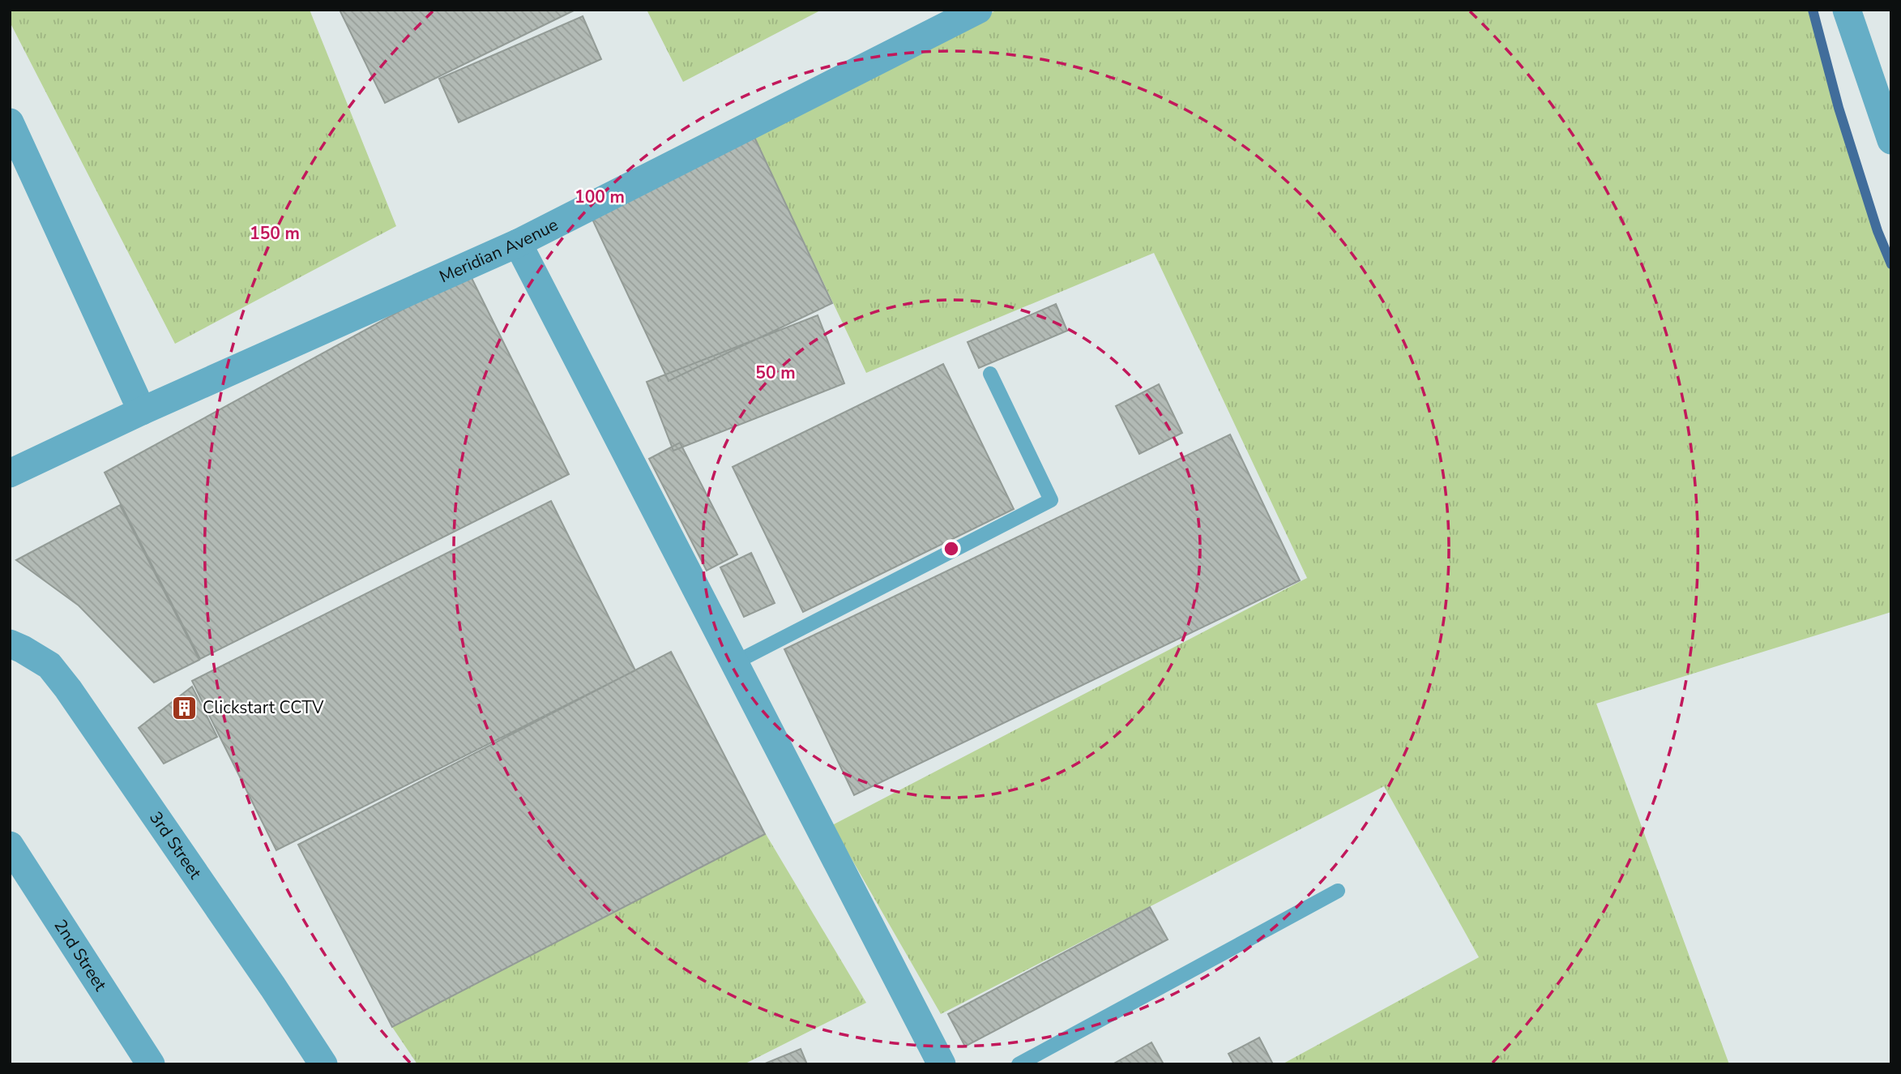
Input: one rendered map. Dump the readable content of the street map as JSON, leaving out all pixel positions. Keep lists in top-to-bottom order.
{
  "streets": {
    "street": ["Meridian Avenue", "3rd Street", "2nd Street"]
  },
  "places": {
    "building": ["Clickstart CCTV"]
  },
  "rings": ["100 m", "150 m", "50 m"]
}
